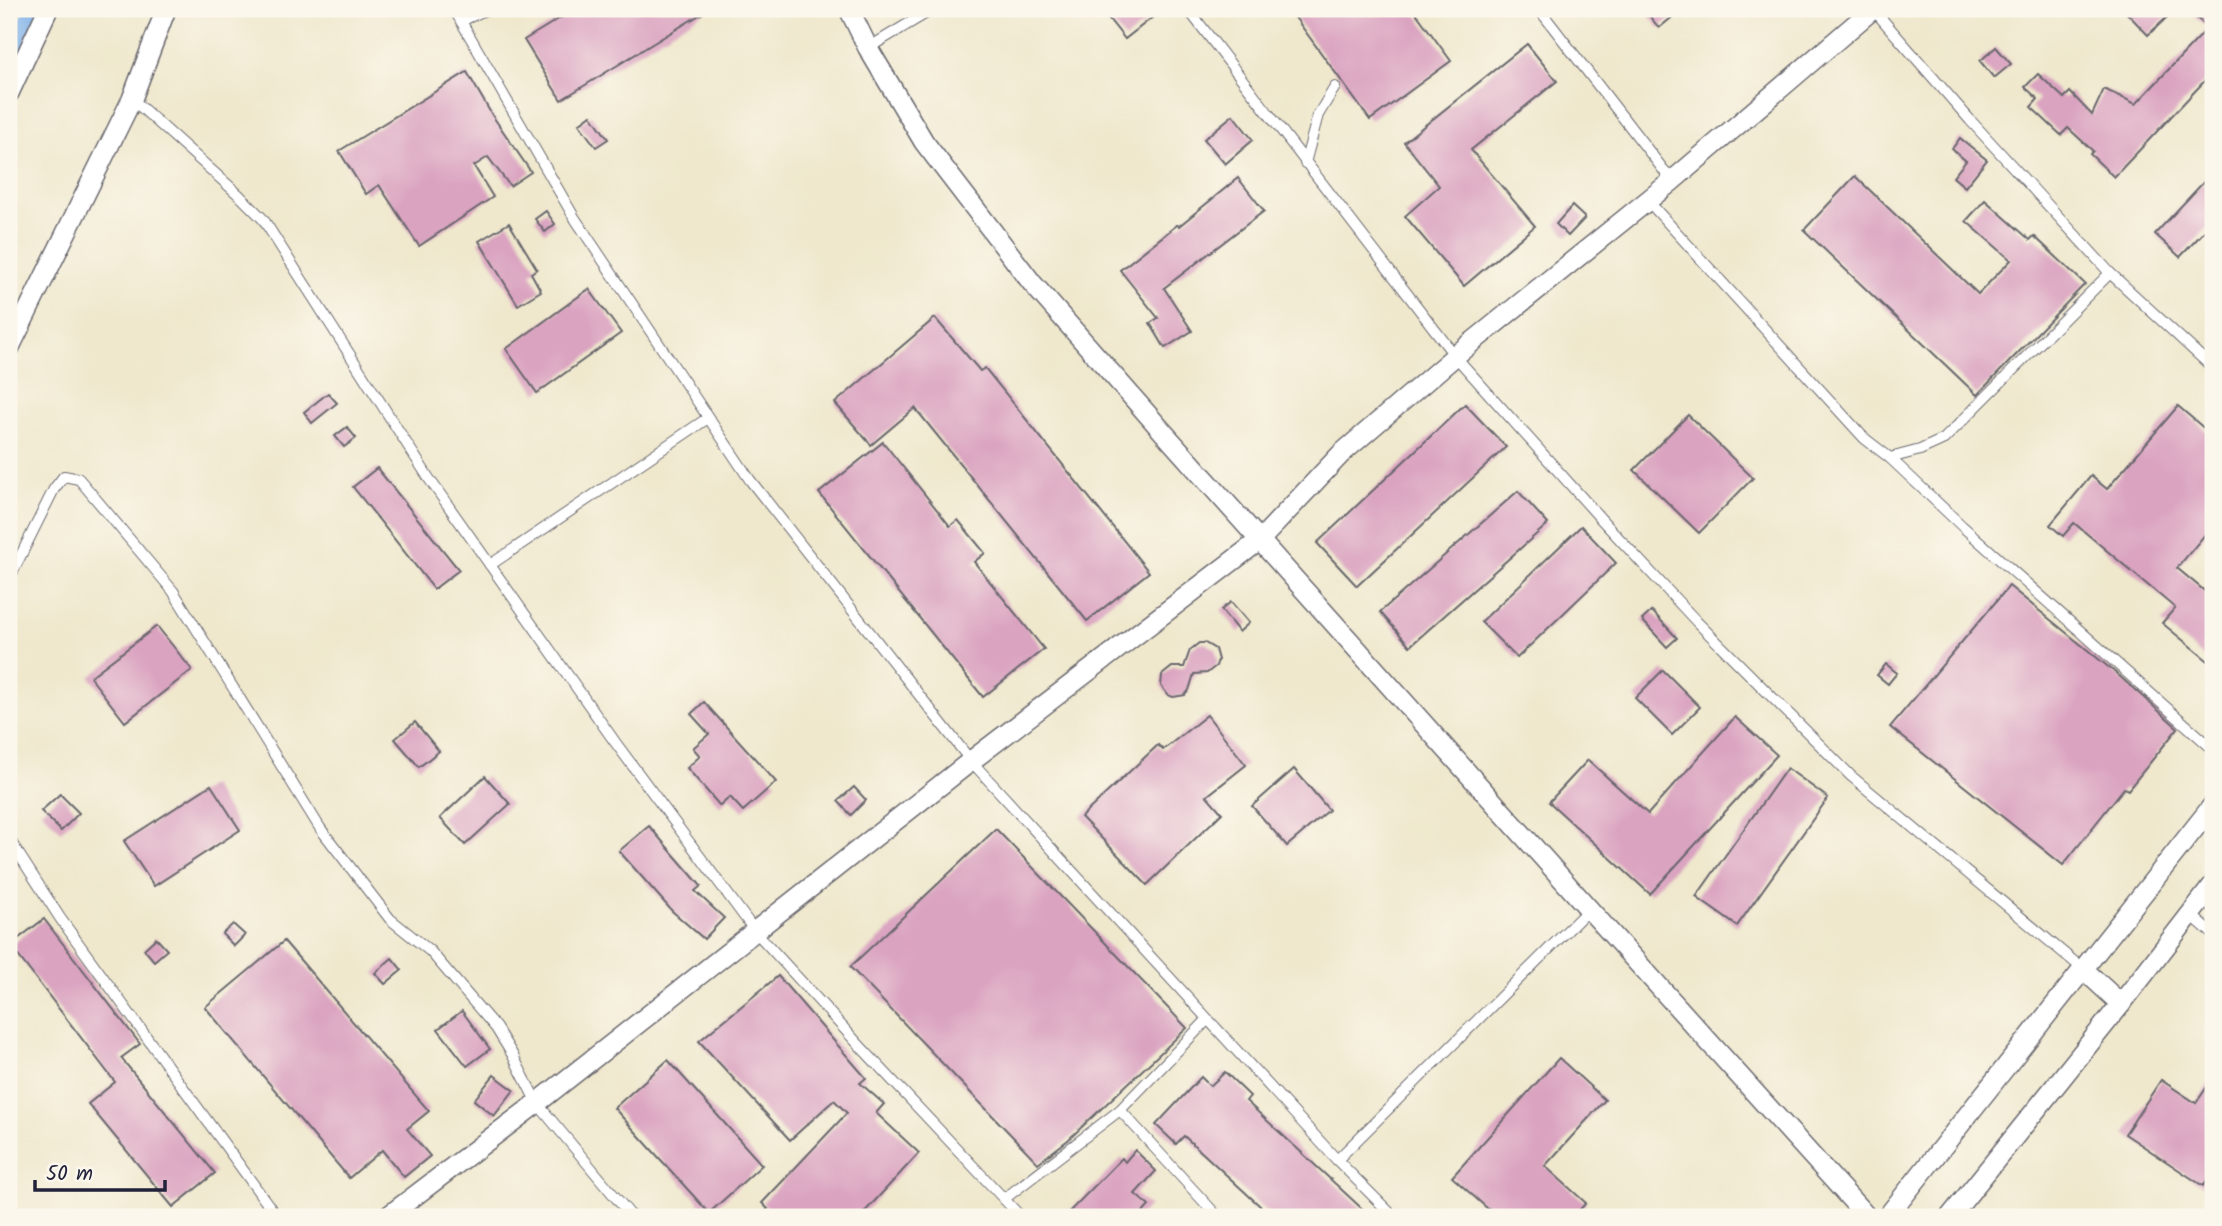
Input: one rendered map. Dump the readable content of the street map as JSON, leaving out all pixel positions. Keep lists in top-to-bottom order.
{
  "scale_bar": "50 m"
}
